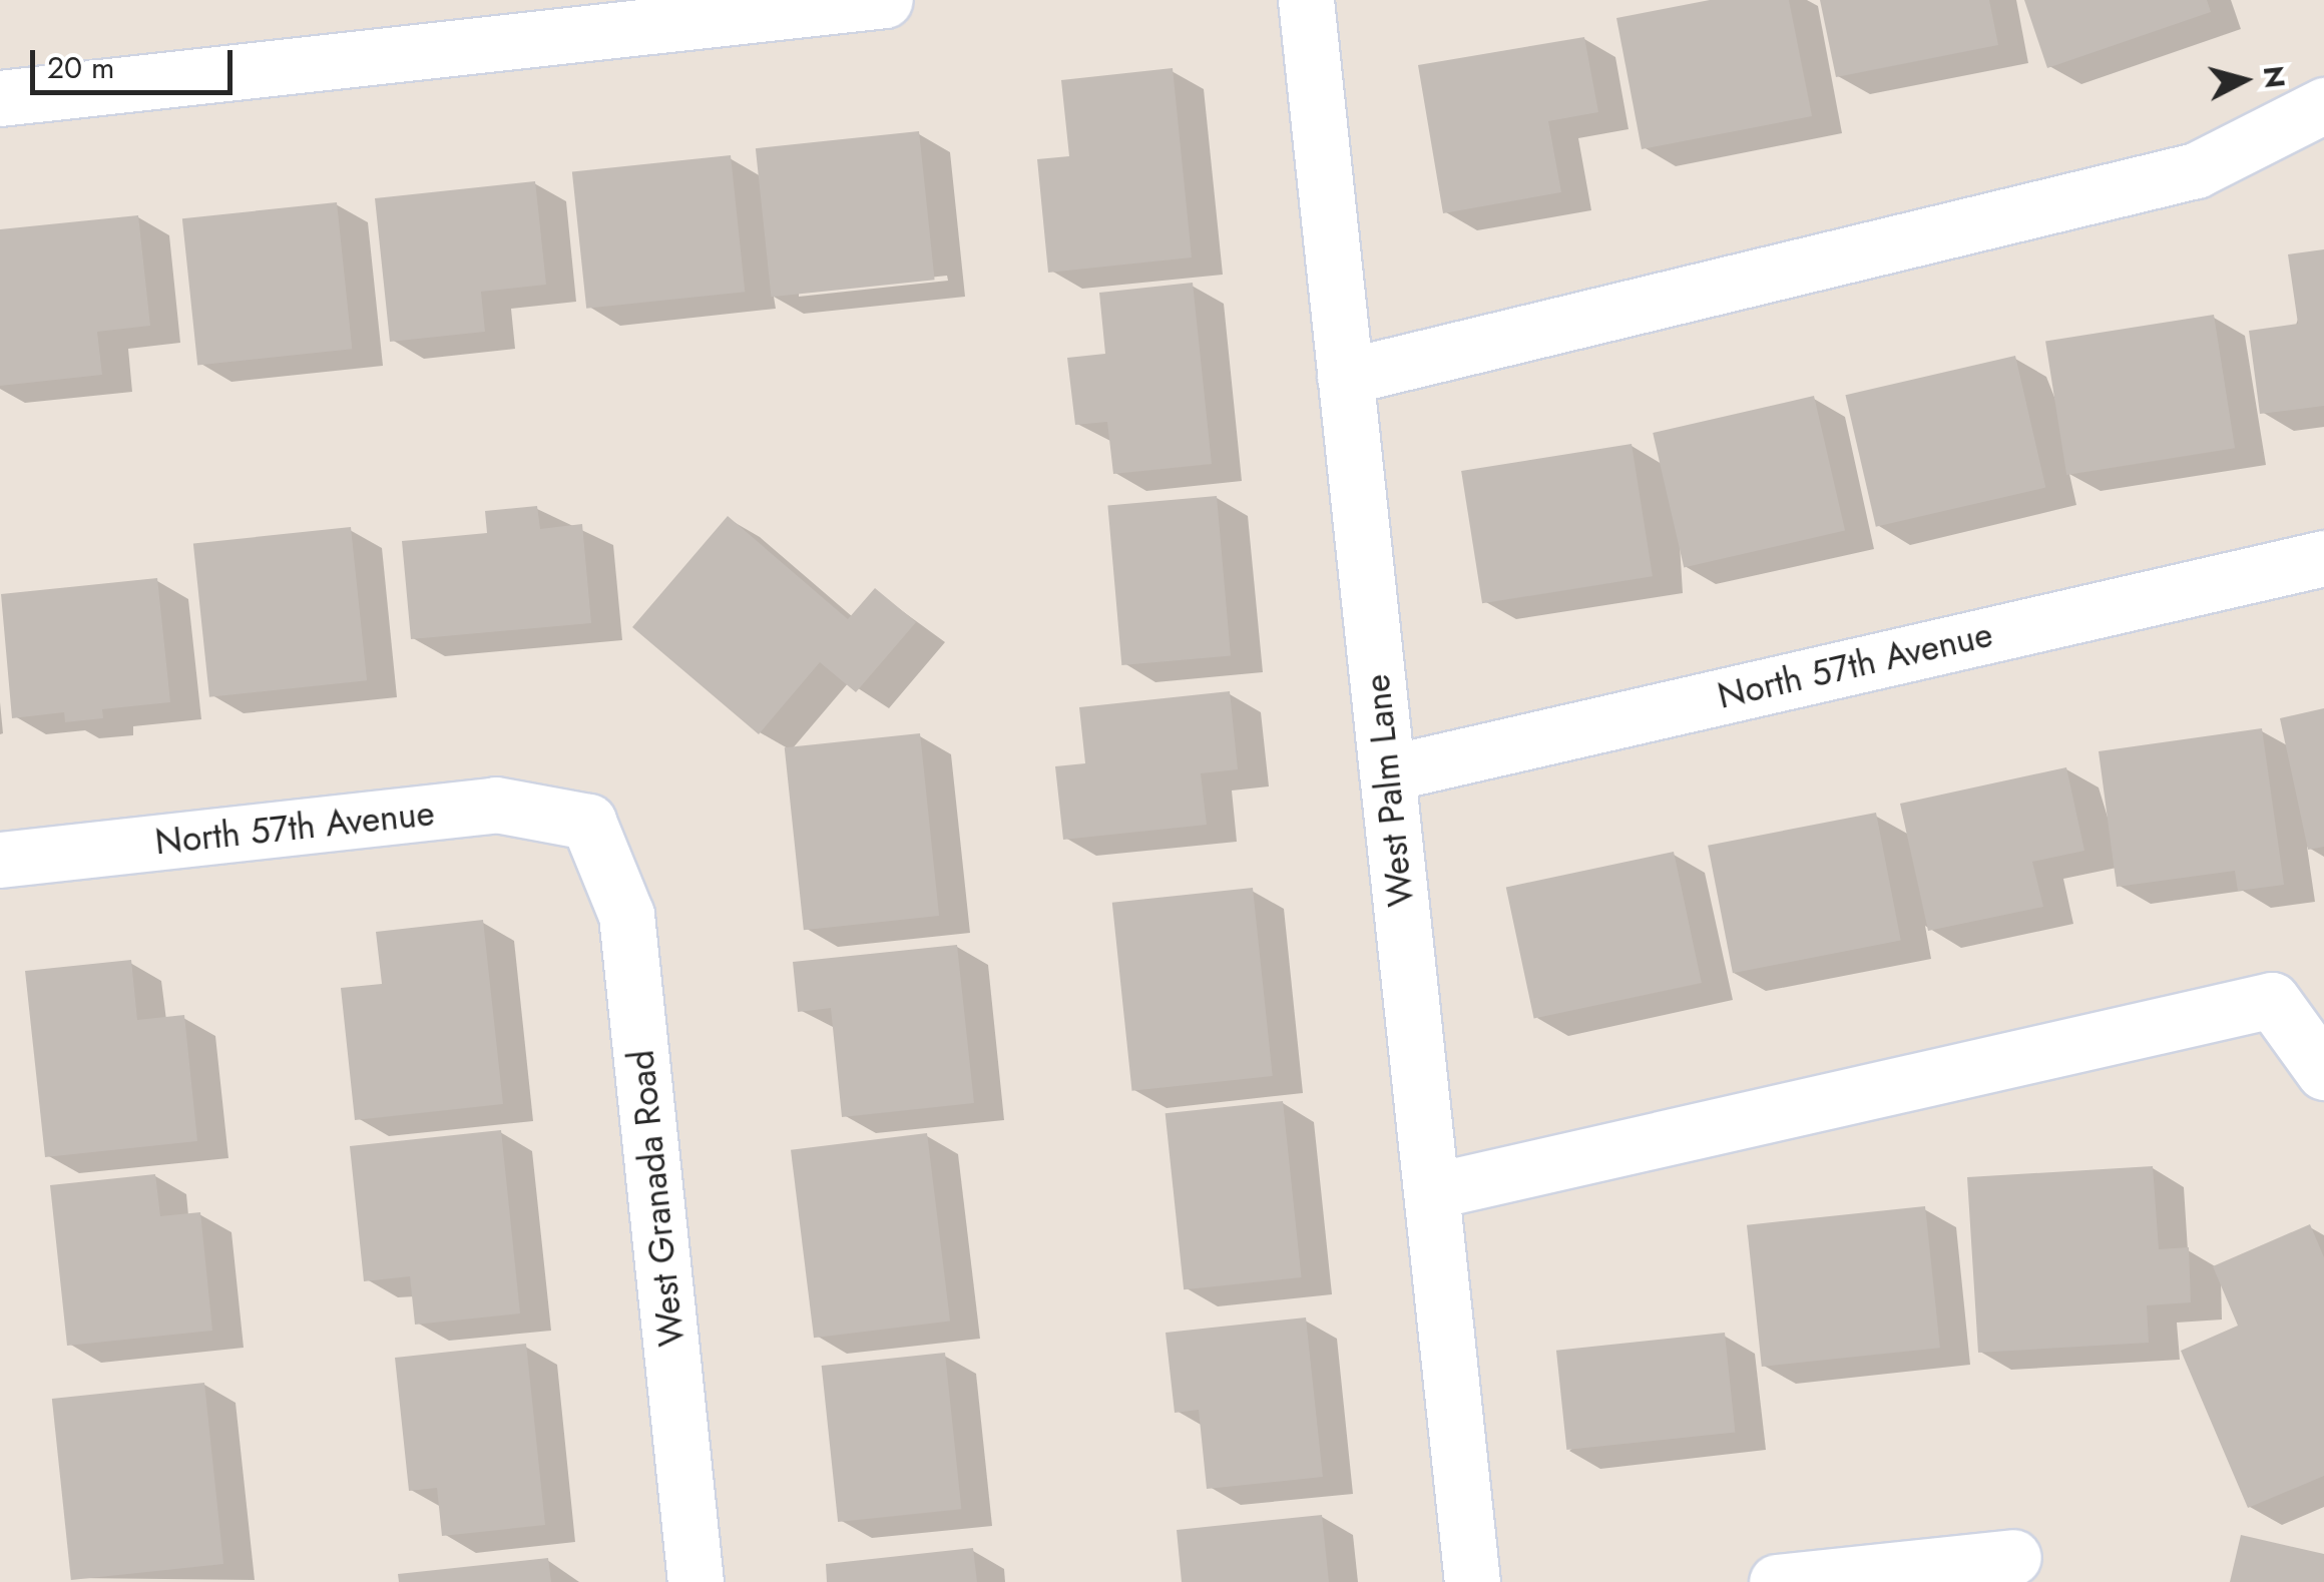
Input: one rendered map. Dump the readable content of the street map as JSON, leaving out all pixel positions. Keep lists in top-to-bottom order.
{
  "streets": {
    "street": ["North 57th Avenue", "West Palm Lane", "West Granada Road"]
  },
  "crossings": [
    ["North 57th Avenue", "West Palm Lane"],
    ["North 57th Avenue", "West Granada Road"]
  ],
  "scale_bar": "20 m",
  "north": "right"
}
